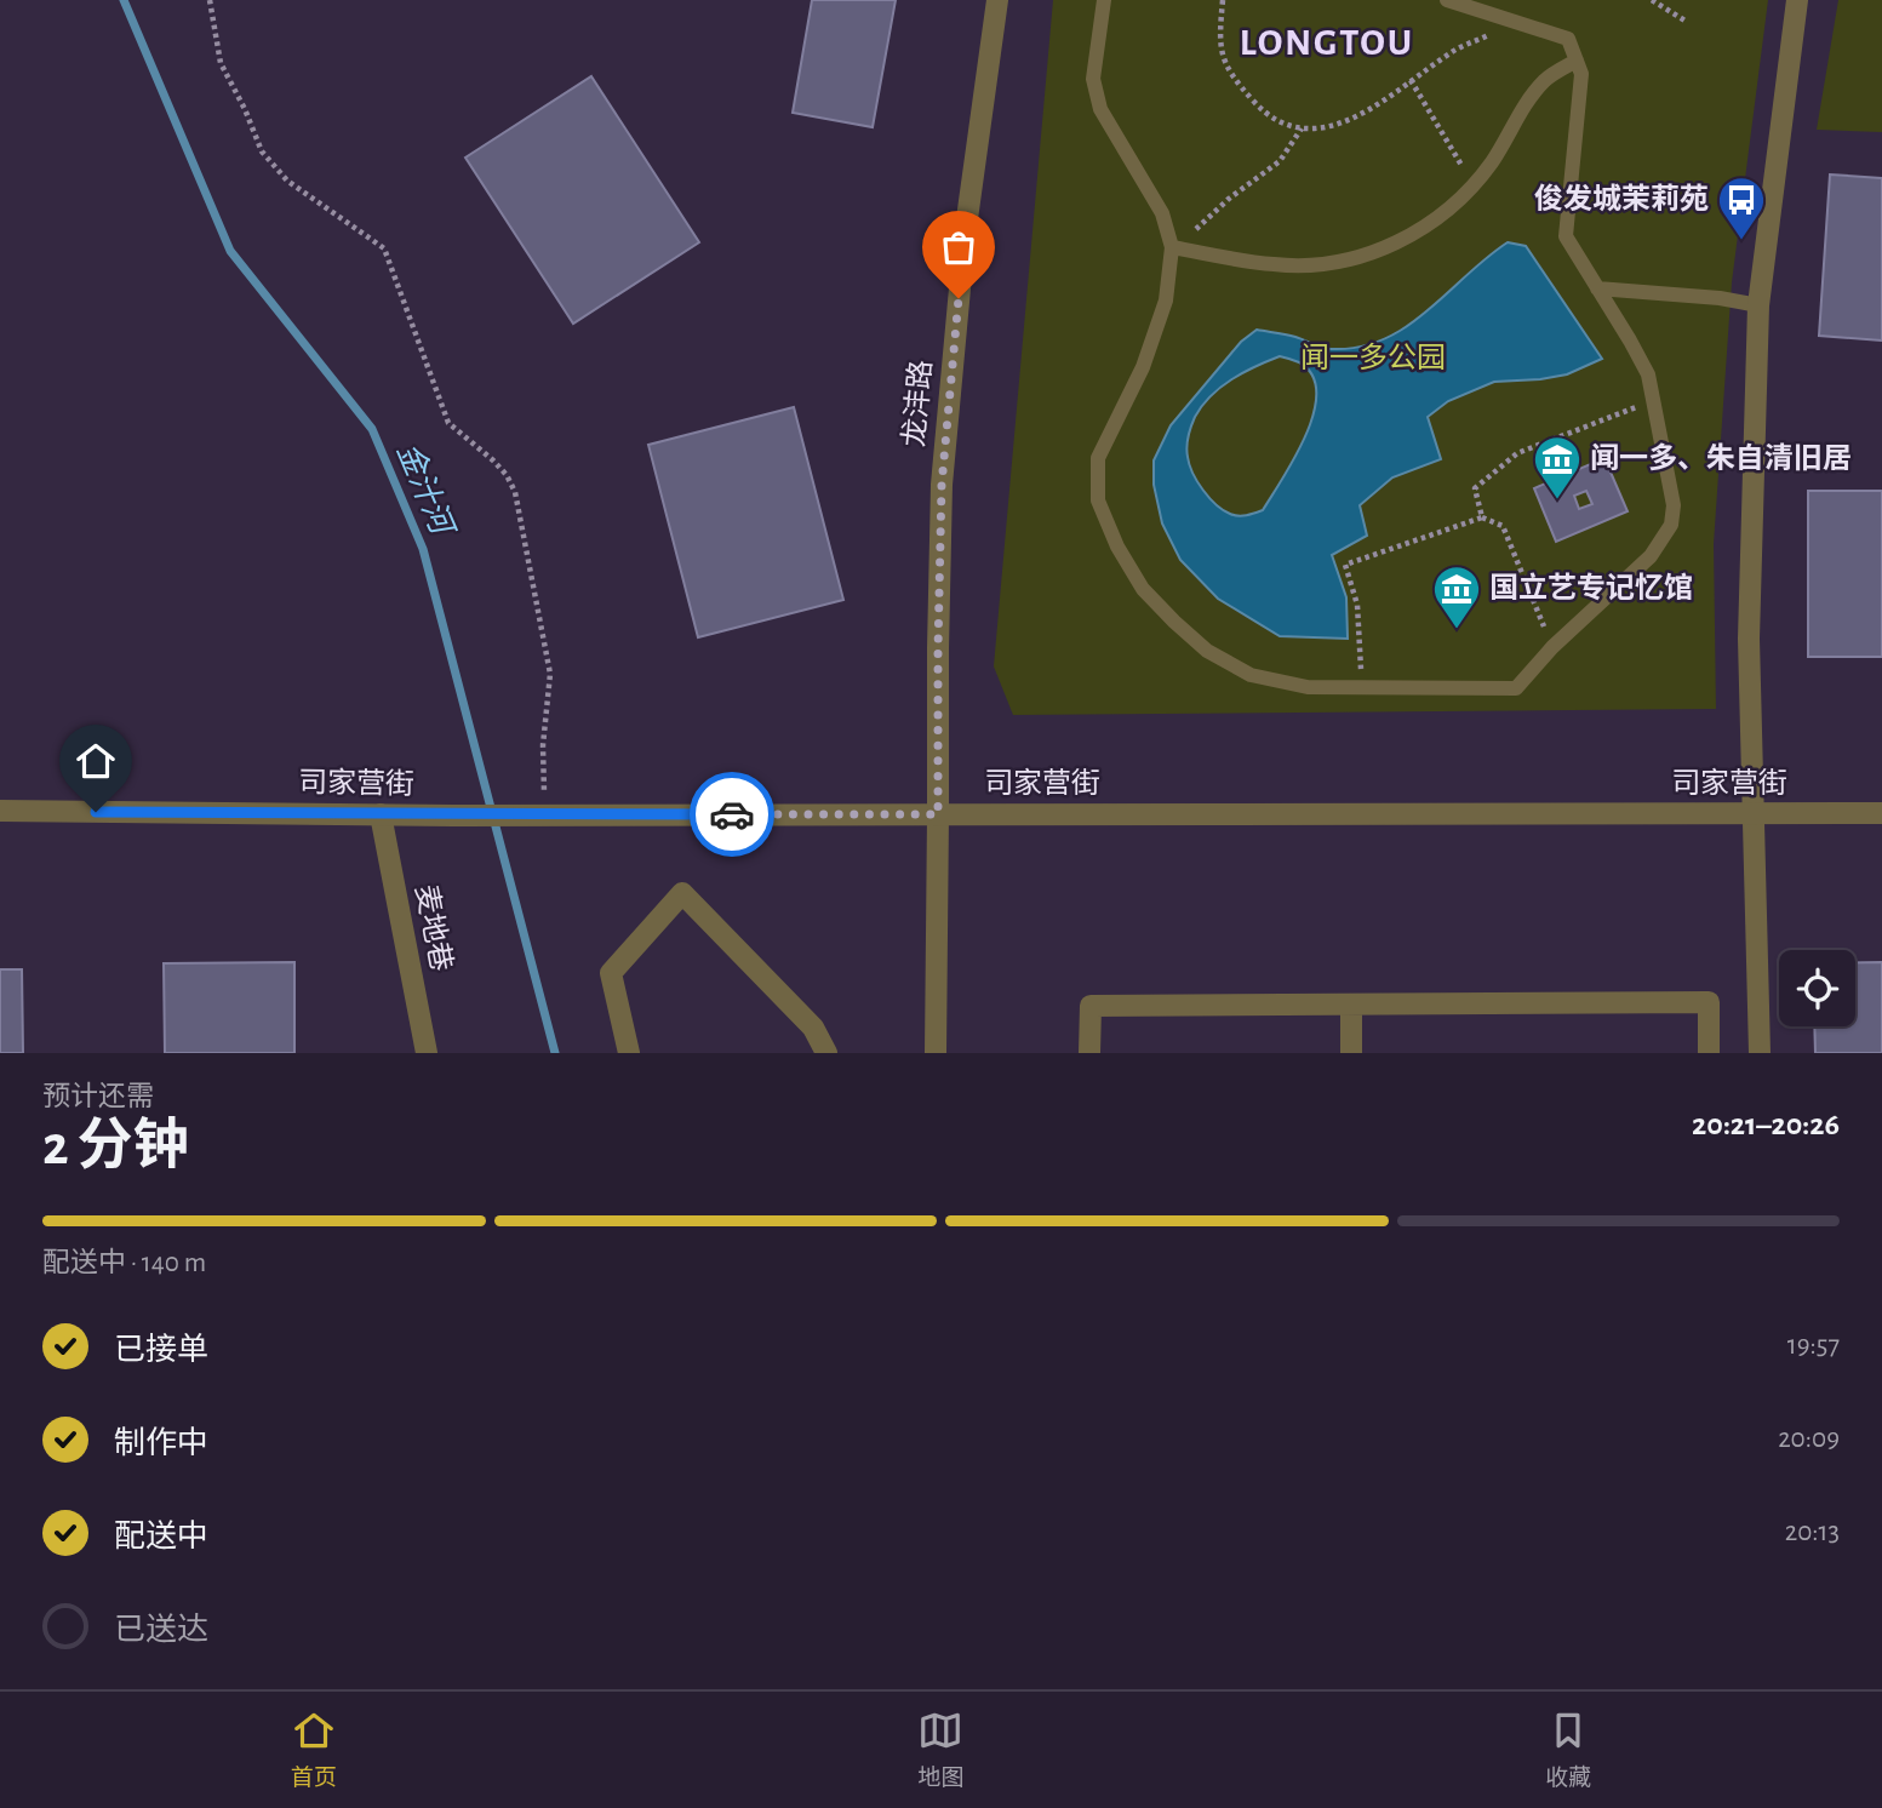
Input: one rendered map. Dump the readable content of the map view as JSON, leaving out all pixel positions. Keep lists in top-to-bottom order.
{
  "streets": {
    "street": ["龙沣路", "司家营街", "麦地巷"]
  },
  "crossings": [
    ["龙沣路", "司家营街"],
    ["司家营街", "麦地巷"]
  ],
  "districts": ["LONGTOU"],
  "water": ["金汁河"],
  "parks": ["闻一多公园"],
  "places": {
    "bus stop": ["俊发城茉莉苑"],
    "museum": ["闻一多、朱自清旧居", "国立艺专记忆馆"]
  },
  "page": {
    "heading": ["2 分钟", "预计还需", "20:21–20:26"],
    "bar": "配送中 · 140 m",
    "list": [
      ["已接单", "19:57"],
      ["制作中", "20:09"],
      ["配送中", "20:13"],
      "已送达"
    ],
    "tabs": ["首页", "地图", "收藏"]
  }
}
